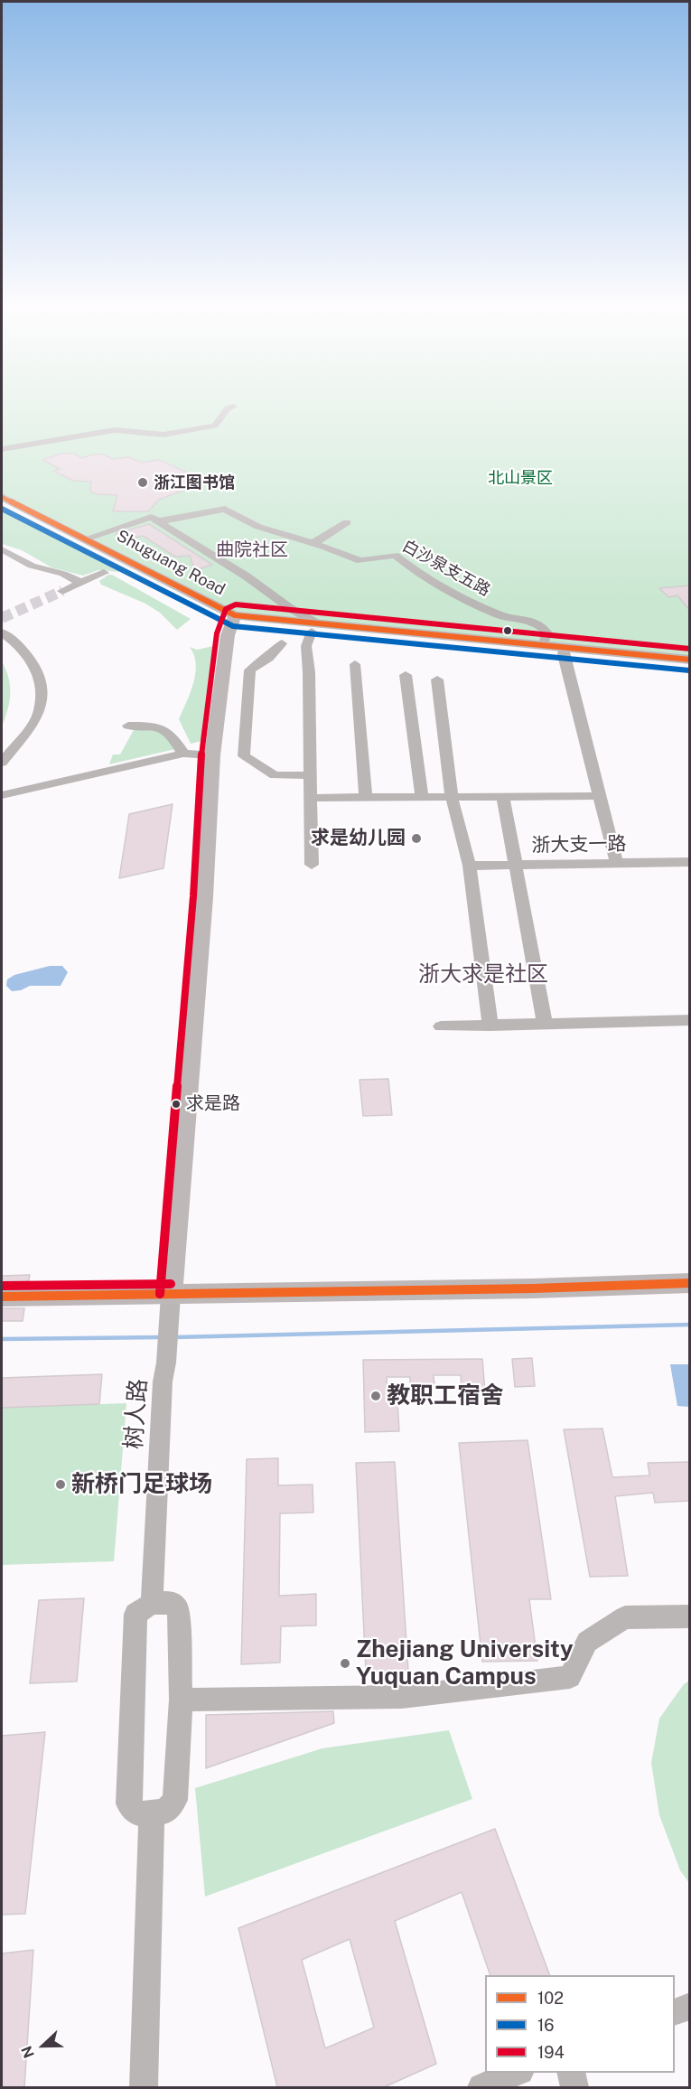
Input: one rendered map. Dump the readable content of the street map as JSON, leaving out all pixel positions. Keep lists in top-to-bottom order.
{
  "streets": {
    "main road": ["Shuguang Road"],
    "street": ["白沙泉支五路", "浙大支一路", "树人路"]
  },
  "crossings": [
    ["Shuguang Road", "白沙泉支五路"]
  ],
  "districts": ["曲院社区", "浙大求是社区"],
  "parks": ["北山景区"],
  "places": [
    "浙江图书馆",
    "求是幼儿园",
    "求是路",
    "教职工宿舍",
    "新桥门足球场",
    "Zhejiang University Yuquan Campus"
  ],
  "lines": ["transit line 102", "transit line 16", "transit line 194"],
  "legend": ["102", "16", "194"],
  "north": "left"
}
